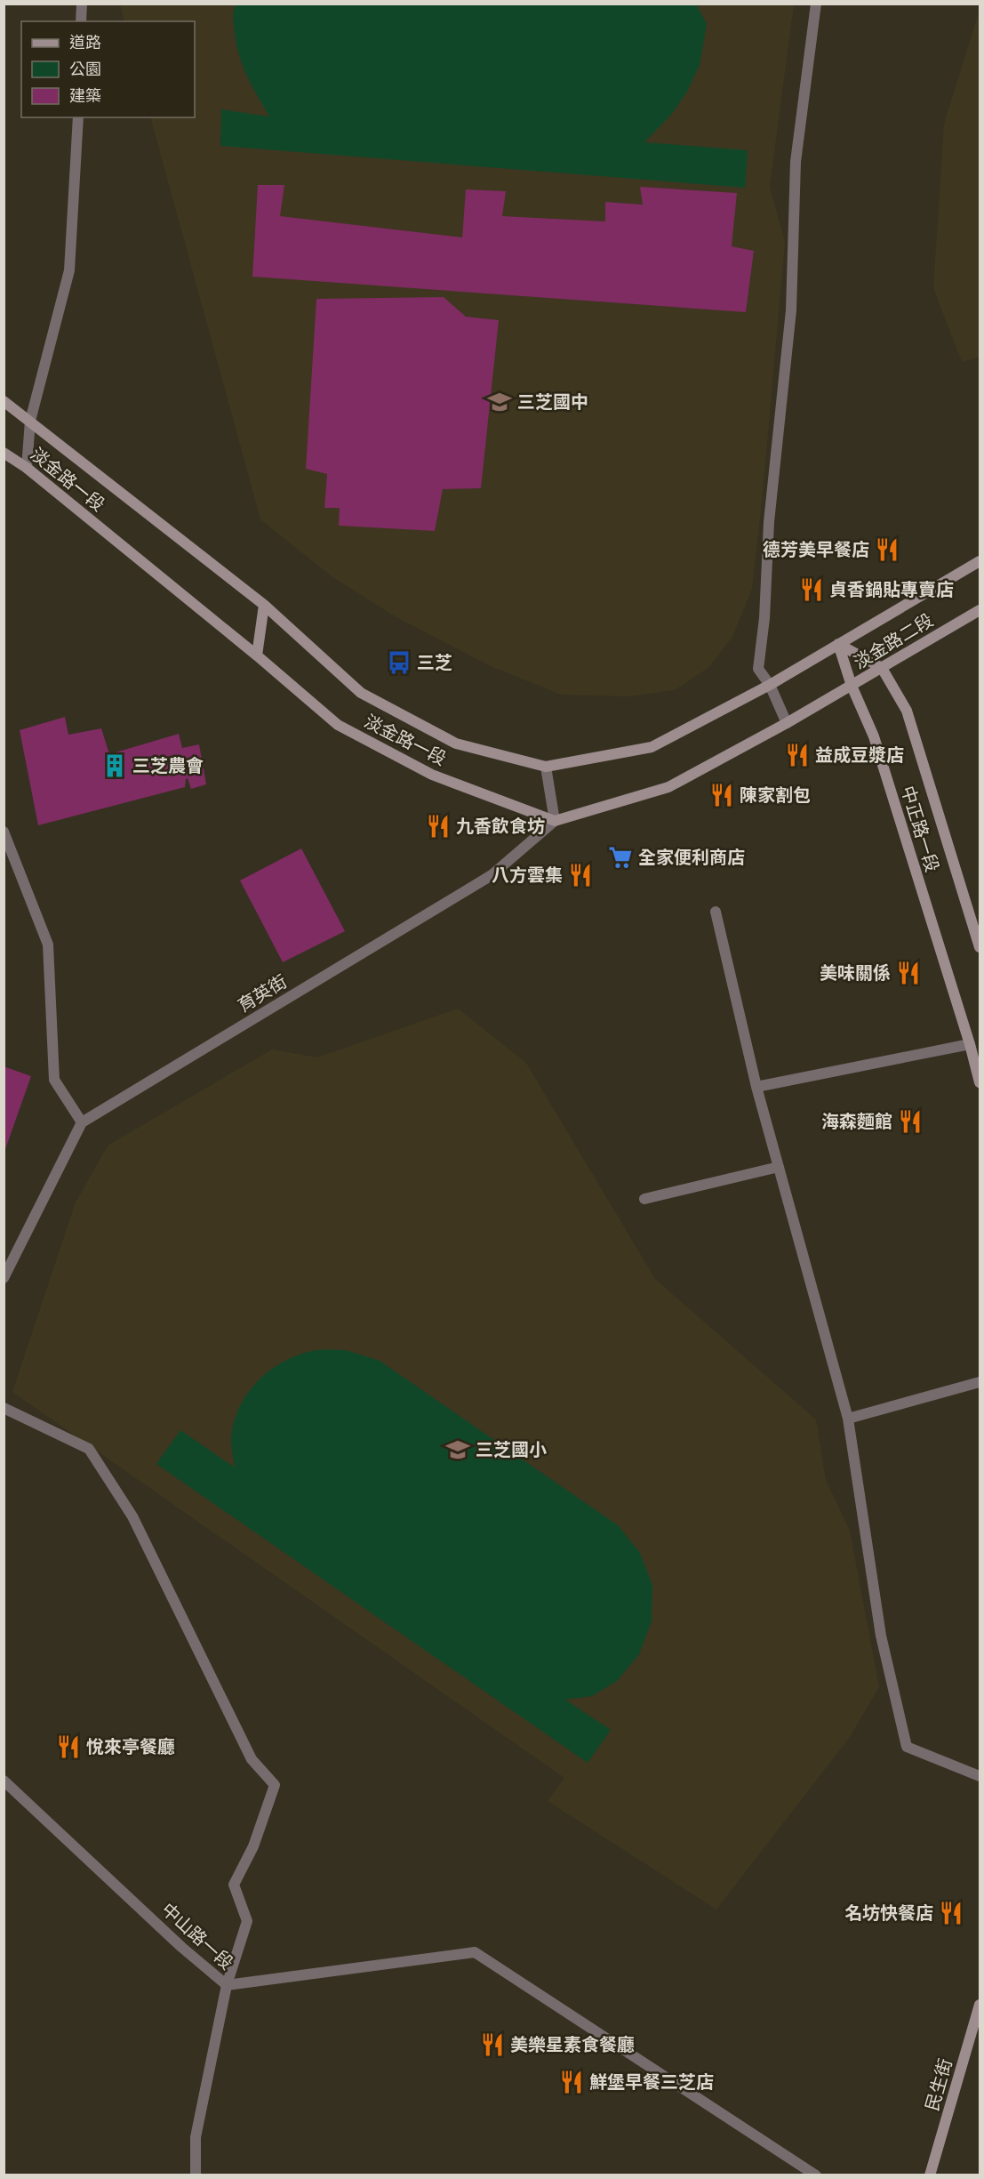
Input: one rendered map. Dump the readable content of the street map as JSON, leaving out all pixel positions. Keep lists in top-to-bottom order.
{
  "streets": {
    "street": [
      "淡金路一段",
      "淡金路二段",
      "中正路一段",
      "育英街",
      "中山路一段",
      "民生街"
    ]
  },
  "crossings": [
    ["淡金路一段", "淡金路二段"],
    ["淡金路一段", "中正路一段"],
    ["淡金路一段", "育英街"],
    ["淡金路二段", "中正路一段"]
  ],
  "places": {
    "school or university": ["三芝國中", "三芝國小"],
    "restaurant": [
      "德芳美早餐店",
      "貞香鍋貼專賣店",
      "益成豆漿店",
      "陳家割包",
      "九香飲食坊",
      "八方雲集",
      "美味關係",
      "海森麵館",
      "悅來亭餐廳",
      "名坊快餐店",
      "美樂星素食餐廳",
      "鮮堡早餐三芝店"
    ],
    "bus stop": ["三芝"],
    "building": ["三芝農會"],
    "supermarket": ["全家便利商店"]
  },
  "legend": ["道路", "公園", "建築"]
}
